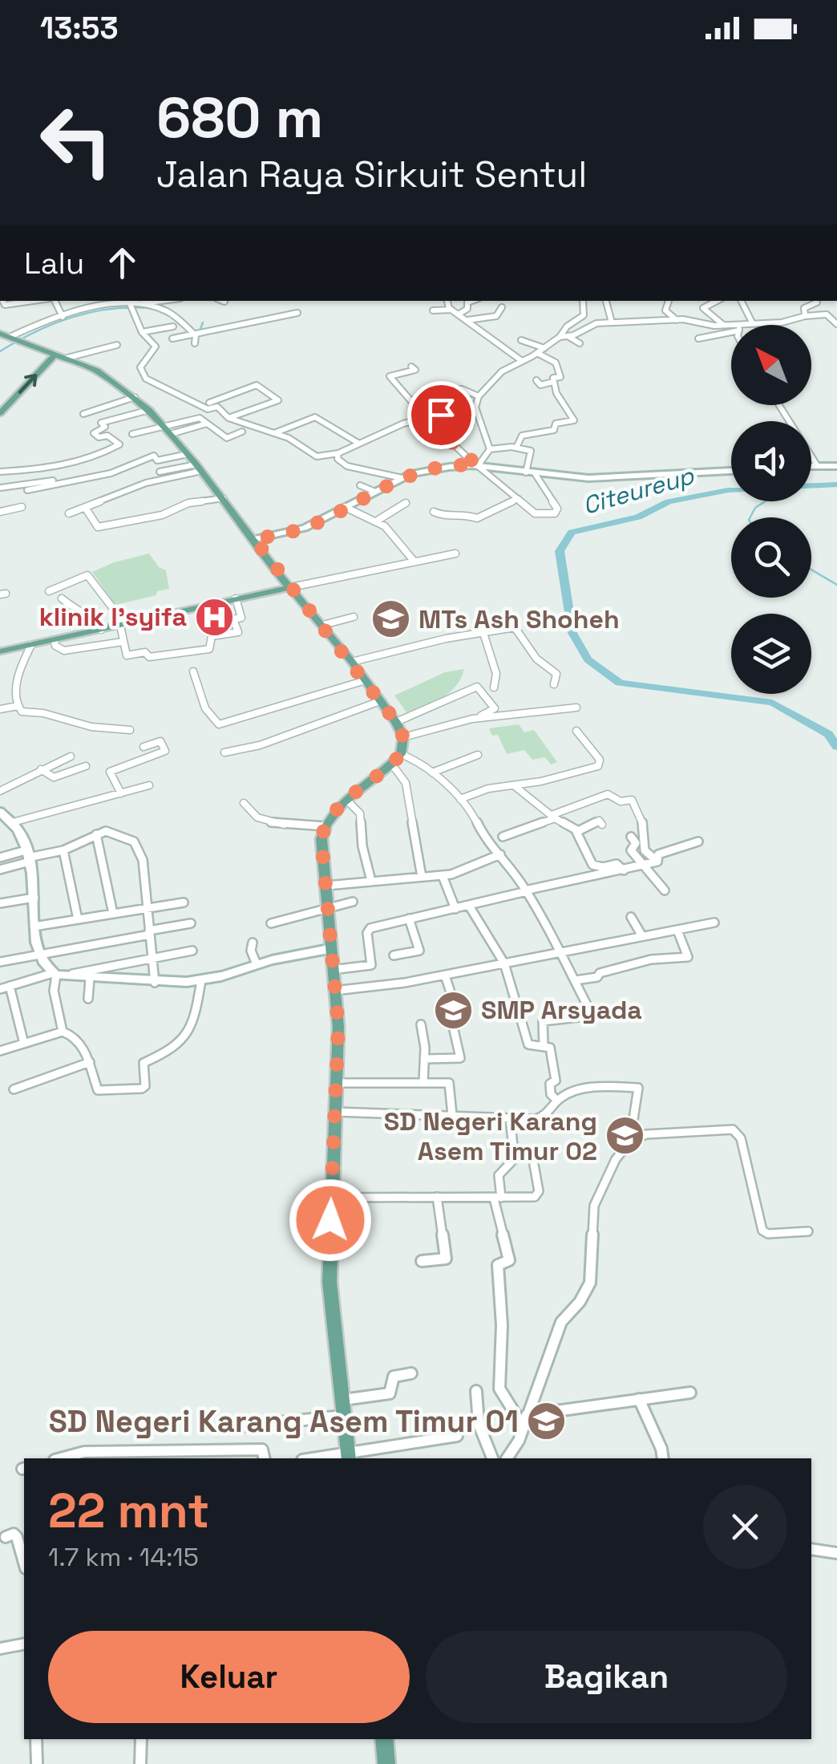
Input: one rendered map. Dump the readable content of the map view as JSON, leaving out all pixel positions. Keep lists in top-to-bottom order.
{
  "water": ["Citeureup"],
  "places": {
    "hospital": ["klinik l'syifa"],
    "school or university": [
      "MTs Ash Shoheh",
      "SMP Arsyada",
      "SD Negeri Karang Asem Timur 02",
      "SD Negeri Karang Asem Timur 01"
    ]
  },
  "north": "top left",
  "page": {
    "status": "13:53",
    "turn": ["680 m", "Jalan Raya Sirkuit Sentul"],
    "then": "Lalu",
    "heading": ["22 mnt", "1.7 km · 14:15"],
    "buttons": ["Keluar", "Bagikan"]
  }
}
